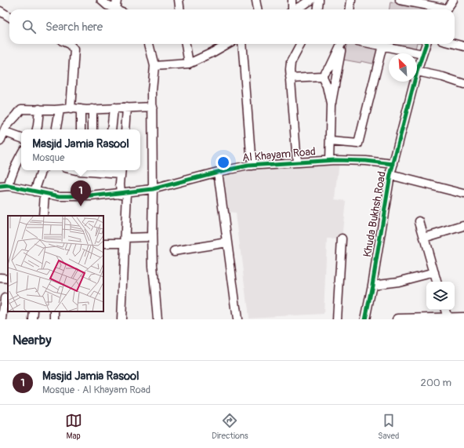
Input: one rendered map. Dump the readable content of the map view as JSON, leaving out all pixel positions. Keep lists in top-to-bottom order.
{
  "streets": {
    "street": ["Al Khayam Road", "Khuda Bukhsh Road"]
  },
  "crossings": [
    ["Al Khayam Road", "Khuda Bukhsh Road"]
  ],
  "north": "top left",
  "page": {
    "search": "Search here",
    "popup": ["Masjid Jamia Rasool", "Mosque"],
    "pins": "1",
    "heading": "Nearby",
    "list": [
      {
        "mark": "1",
        "name": "Masjid Jamia Rasool",
        "note": "Mosque · Al Khayam Road",
        "value": "200 m"
      }
    ],
    "nav": ["Map", "Directions", "Saved"]
  }
}
